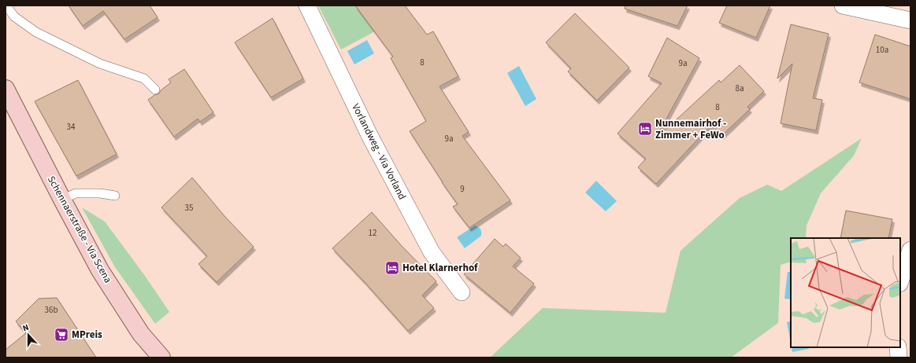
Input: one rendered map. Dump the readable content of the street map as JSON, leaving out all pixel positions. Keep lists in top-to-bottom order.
{
  "streets": {
    "street": ["Vorlandweg - Via Vorland", "Schennaerstraße - Via Scena"]
  },
  "places": {
    "hotel": ["Nunnemairhof - Zimmer + FeWo", "Hotel Klarnerhof"],
    "supermarket": ["MPreis"]
  },
  "house_numbers": [
    "10a",
    "8",
    "9a",
    "8a",
    "8",
    "34",
    "9a",
    "9",
    "35",
    "12",
    "36b"
  ],
  "north": "top"
}
